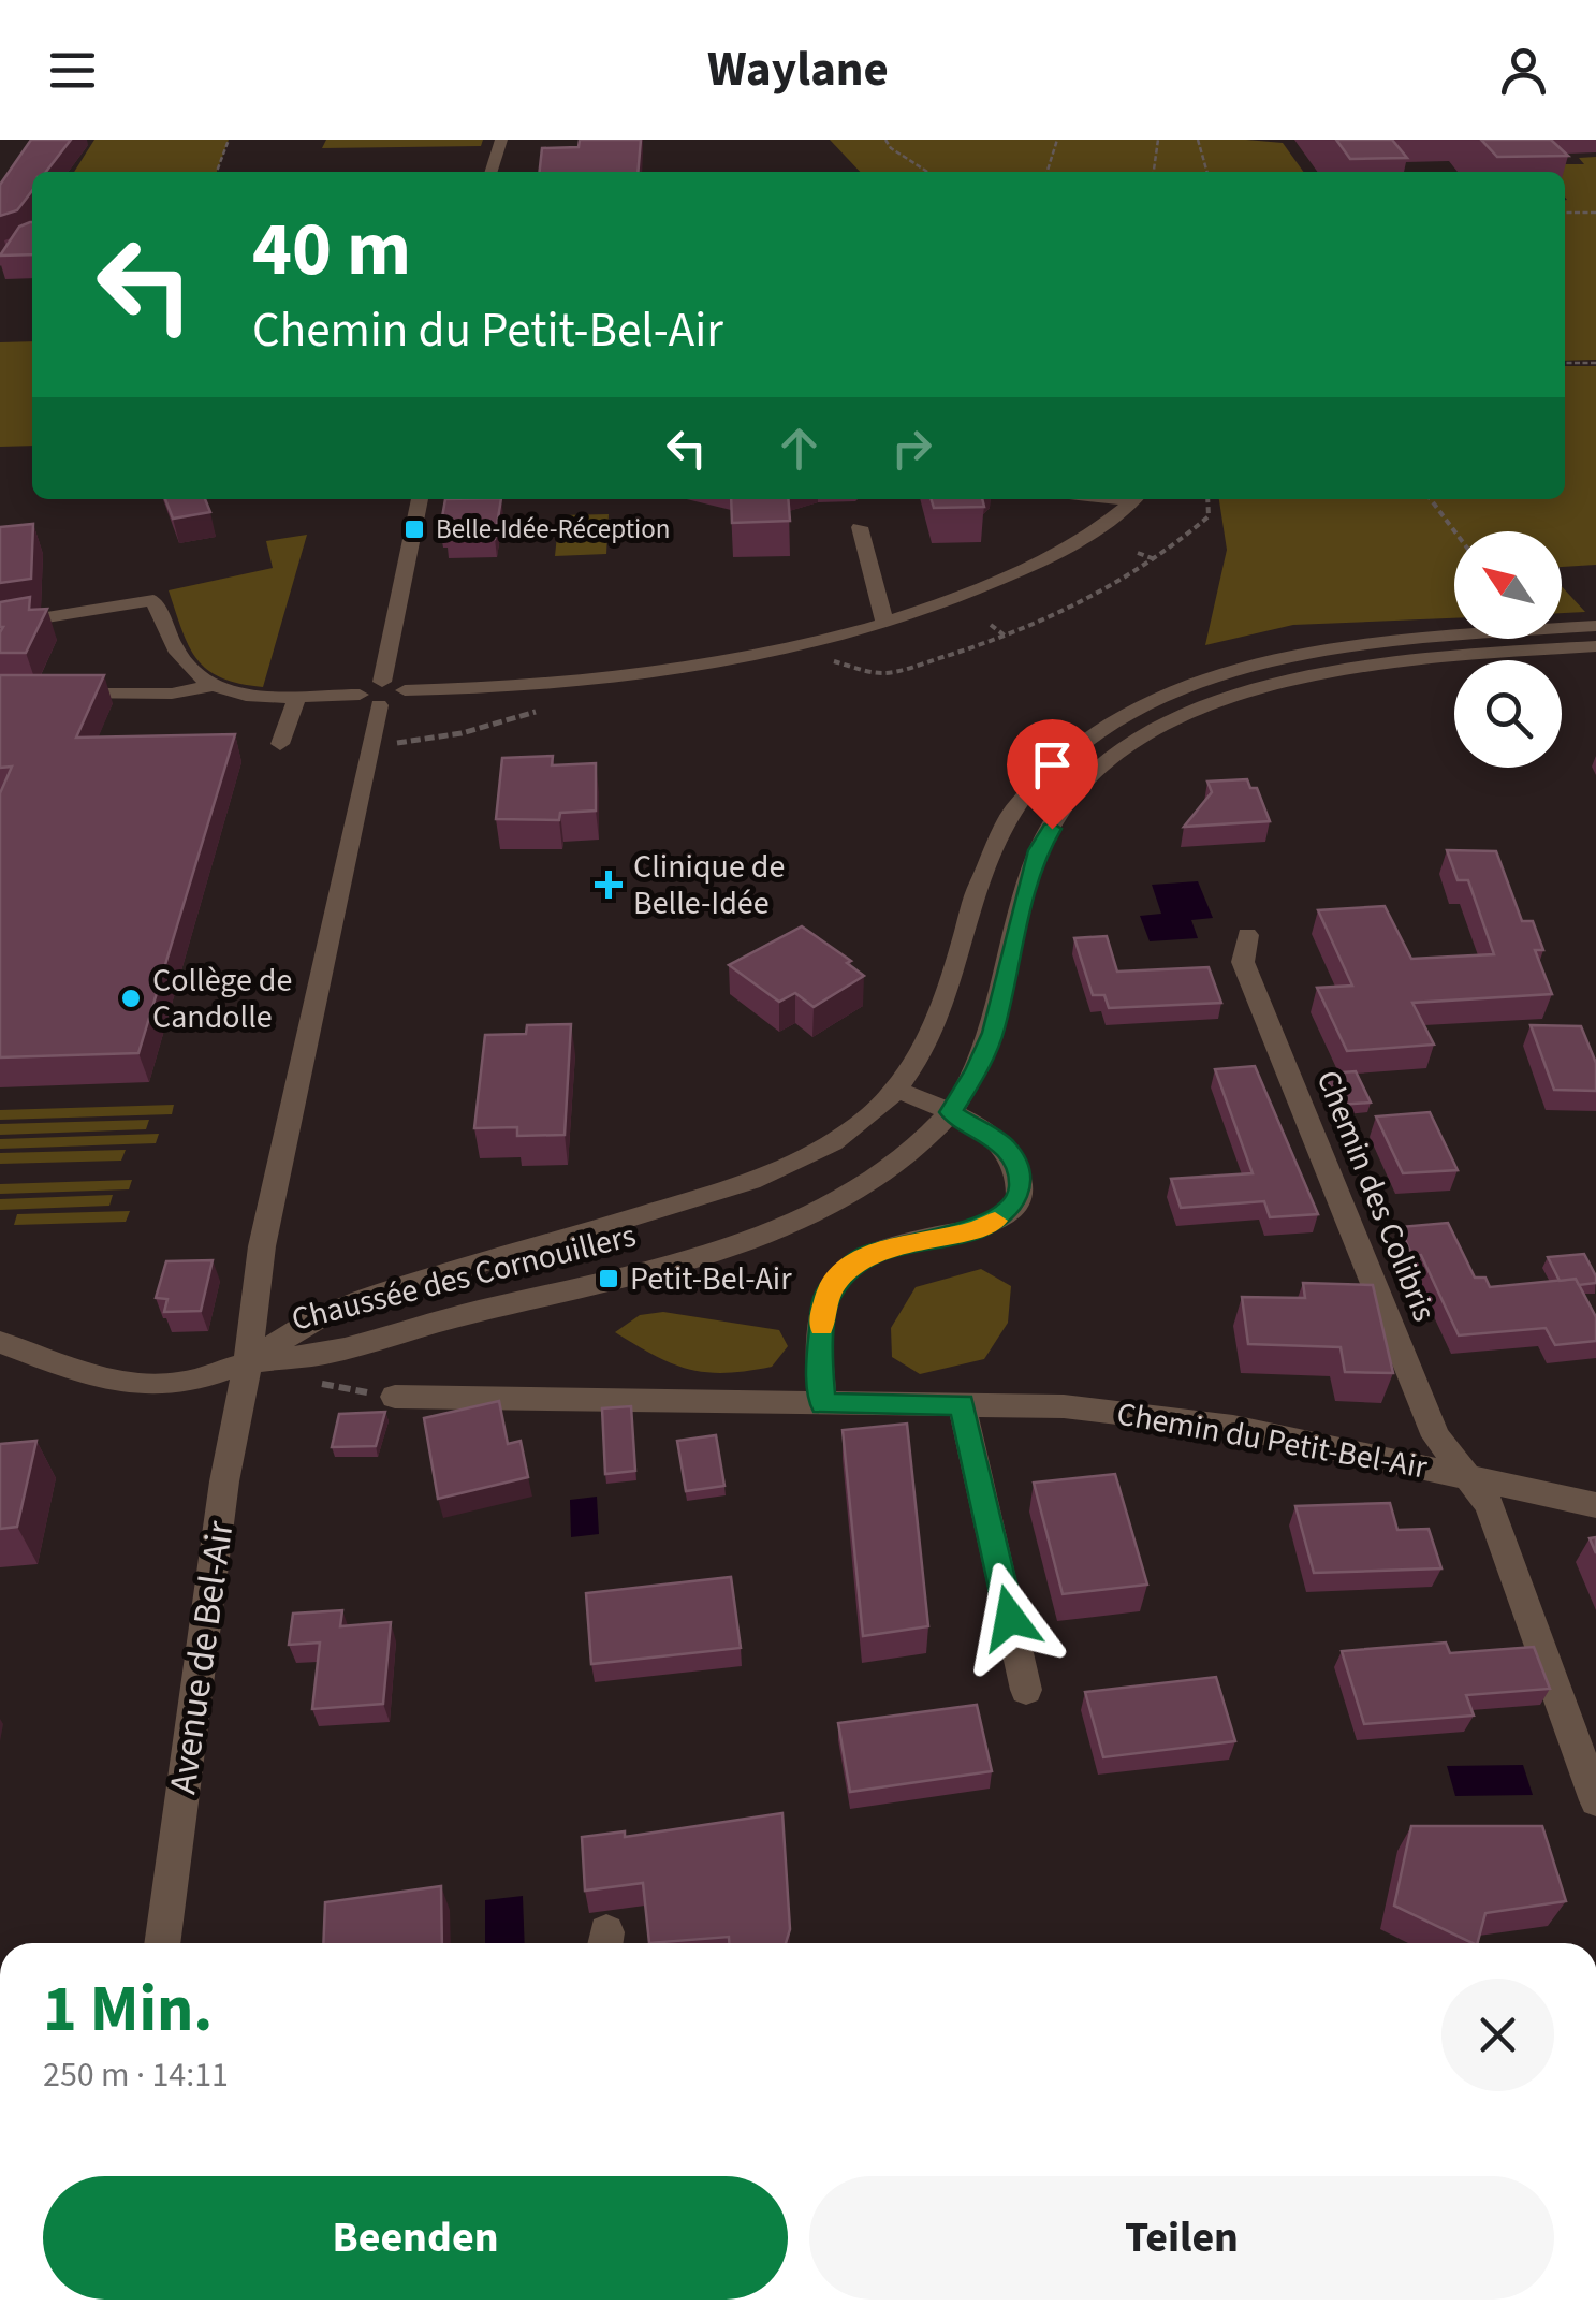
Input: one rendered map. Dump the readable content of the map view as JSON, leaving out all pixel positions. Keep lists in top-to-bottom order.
{
  "streets": {
    "street": [
      "Chemin des Colibris",
      "Chaussée des Cornouillers",
      "Chemin du Petit-Bel-Air",
      "Avenue de Bel-Air"
    ]
  },
  "crossings": [
    ["Chemin des Colibris", "Chemin du Petit-Bel-Air"],
    ["Chaussée des Cornouillers", "Avenue de Bel-Air"]
  ],
  "places": {
    "transit": ["Belle-Idée-Réception", "Petit-Bel-Air"],
    "health": ["Clinique de Belle-Idée"],
    "other": ["Collège de Candolle"]
  },
  "north": "top left",
  "page": {
    "header": "Waylane",
    "turn": ["40 m", "Chemin du Petit-Bel-Air"],
    "heading": ["1 Min.", "250 m · 14:11"],
    "buttons": ["Beenden", "Teilen"]
  }
}
